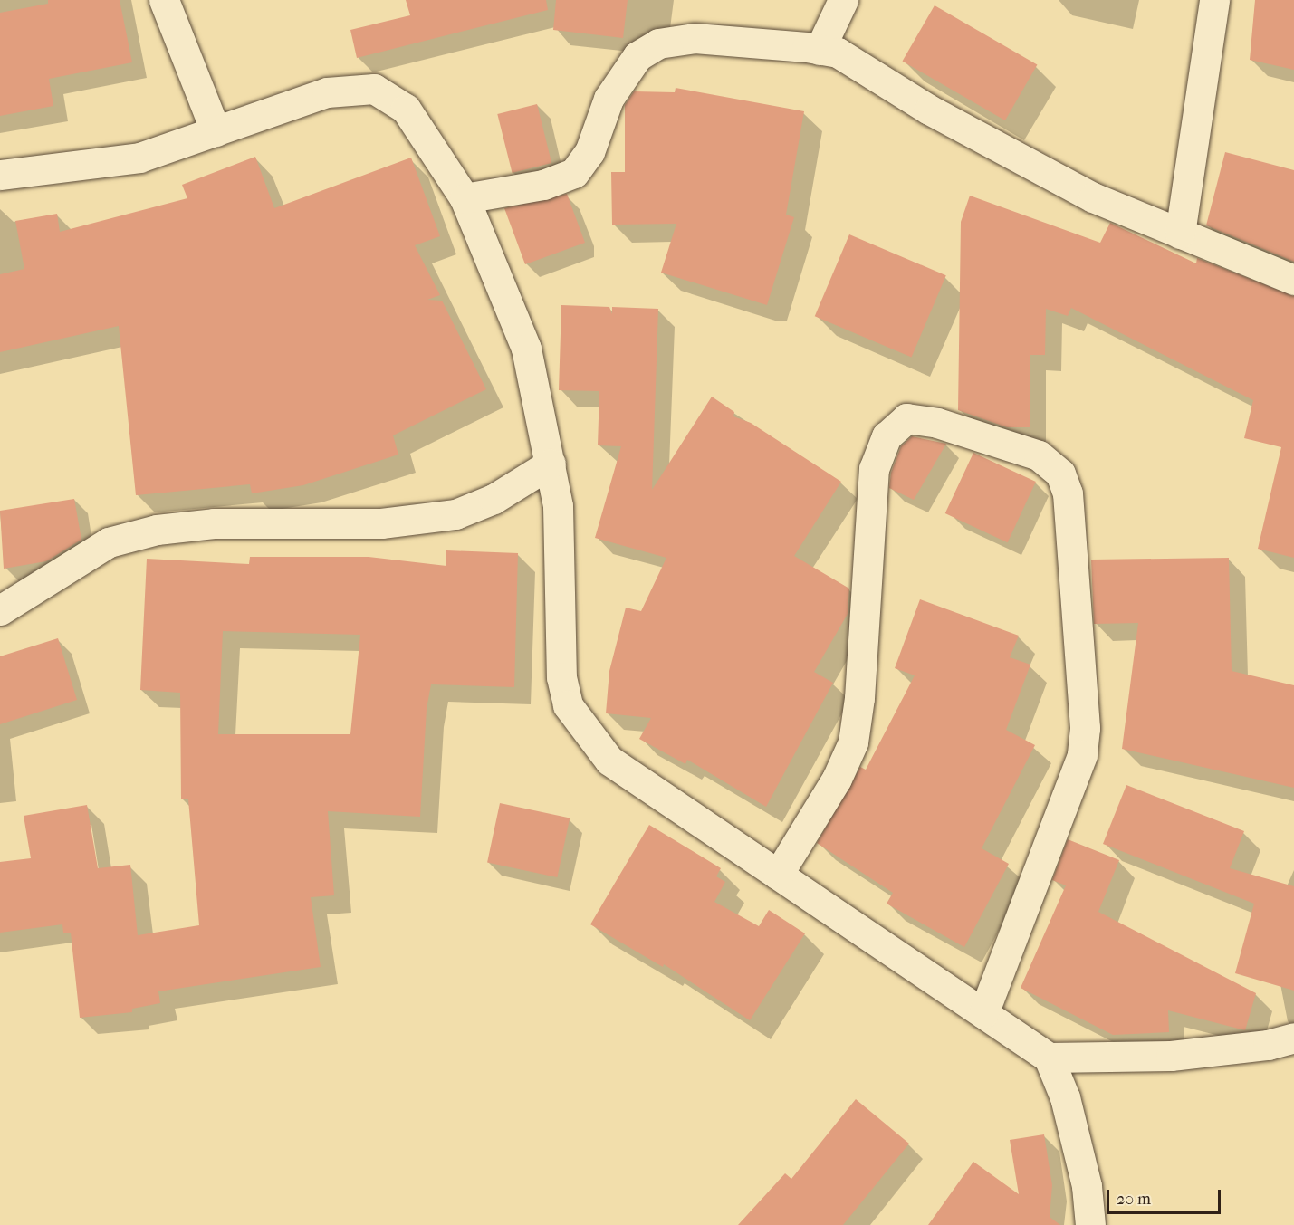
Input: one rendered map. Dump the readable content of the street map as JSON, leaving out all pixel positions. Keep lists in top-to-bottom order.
{
  "scale_bar": "20 m"
}
